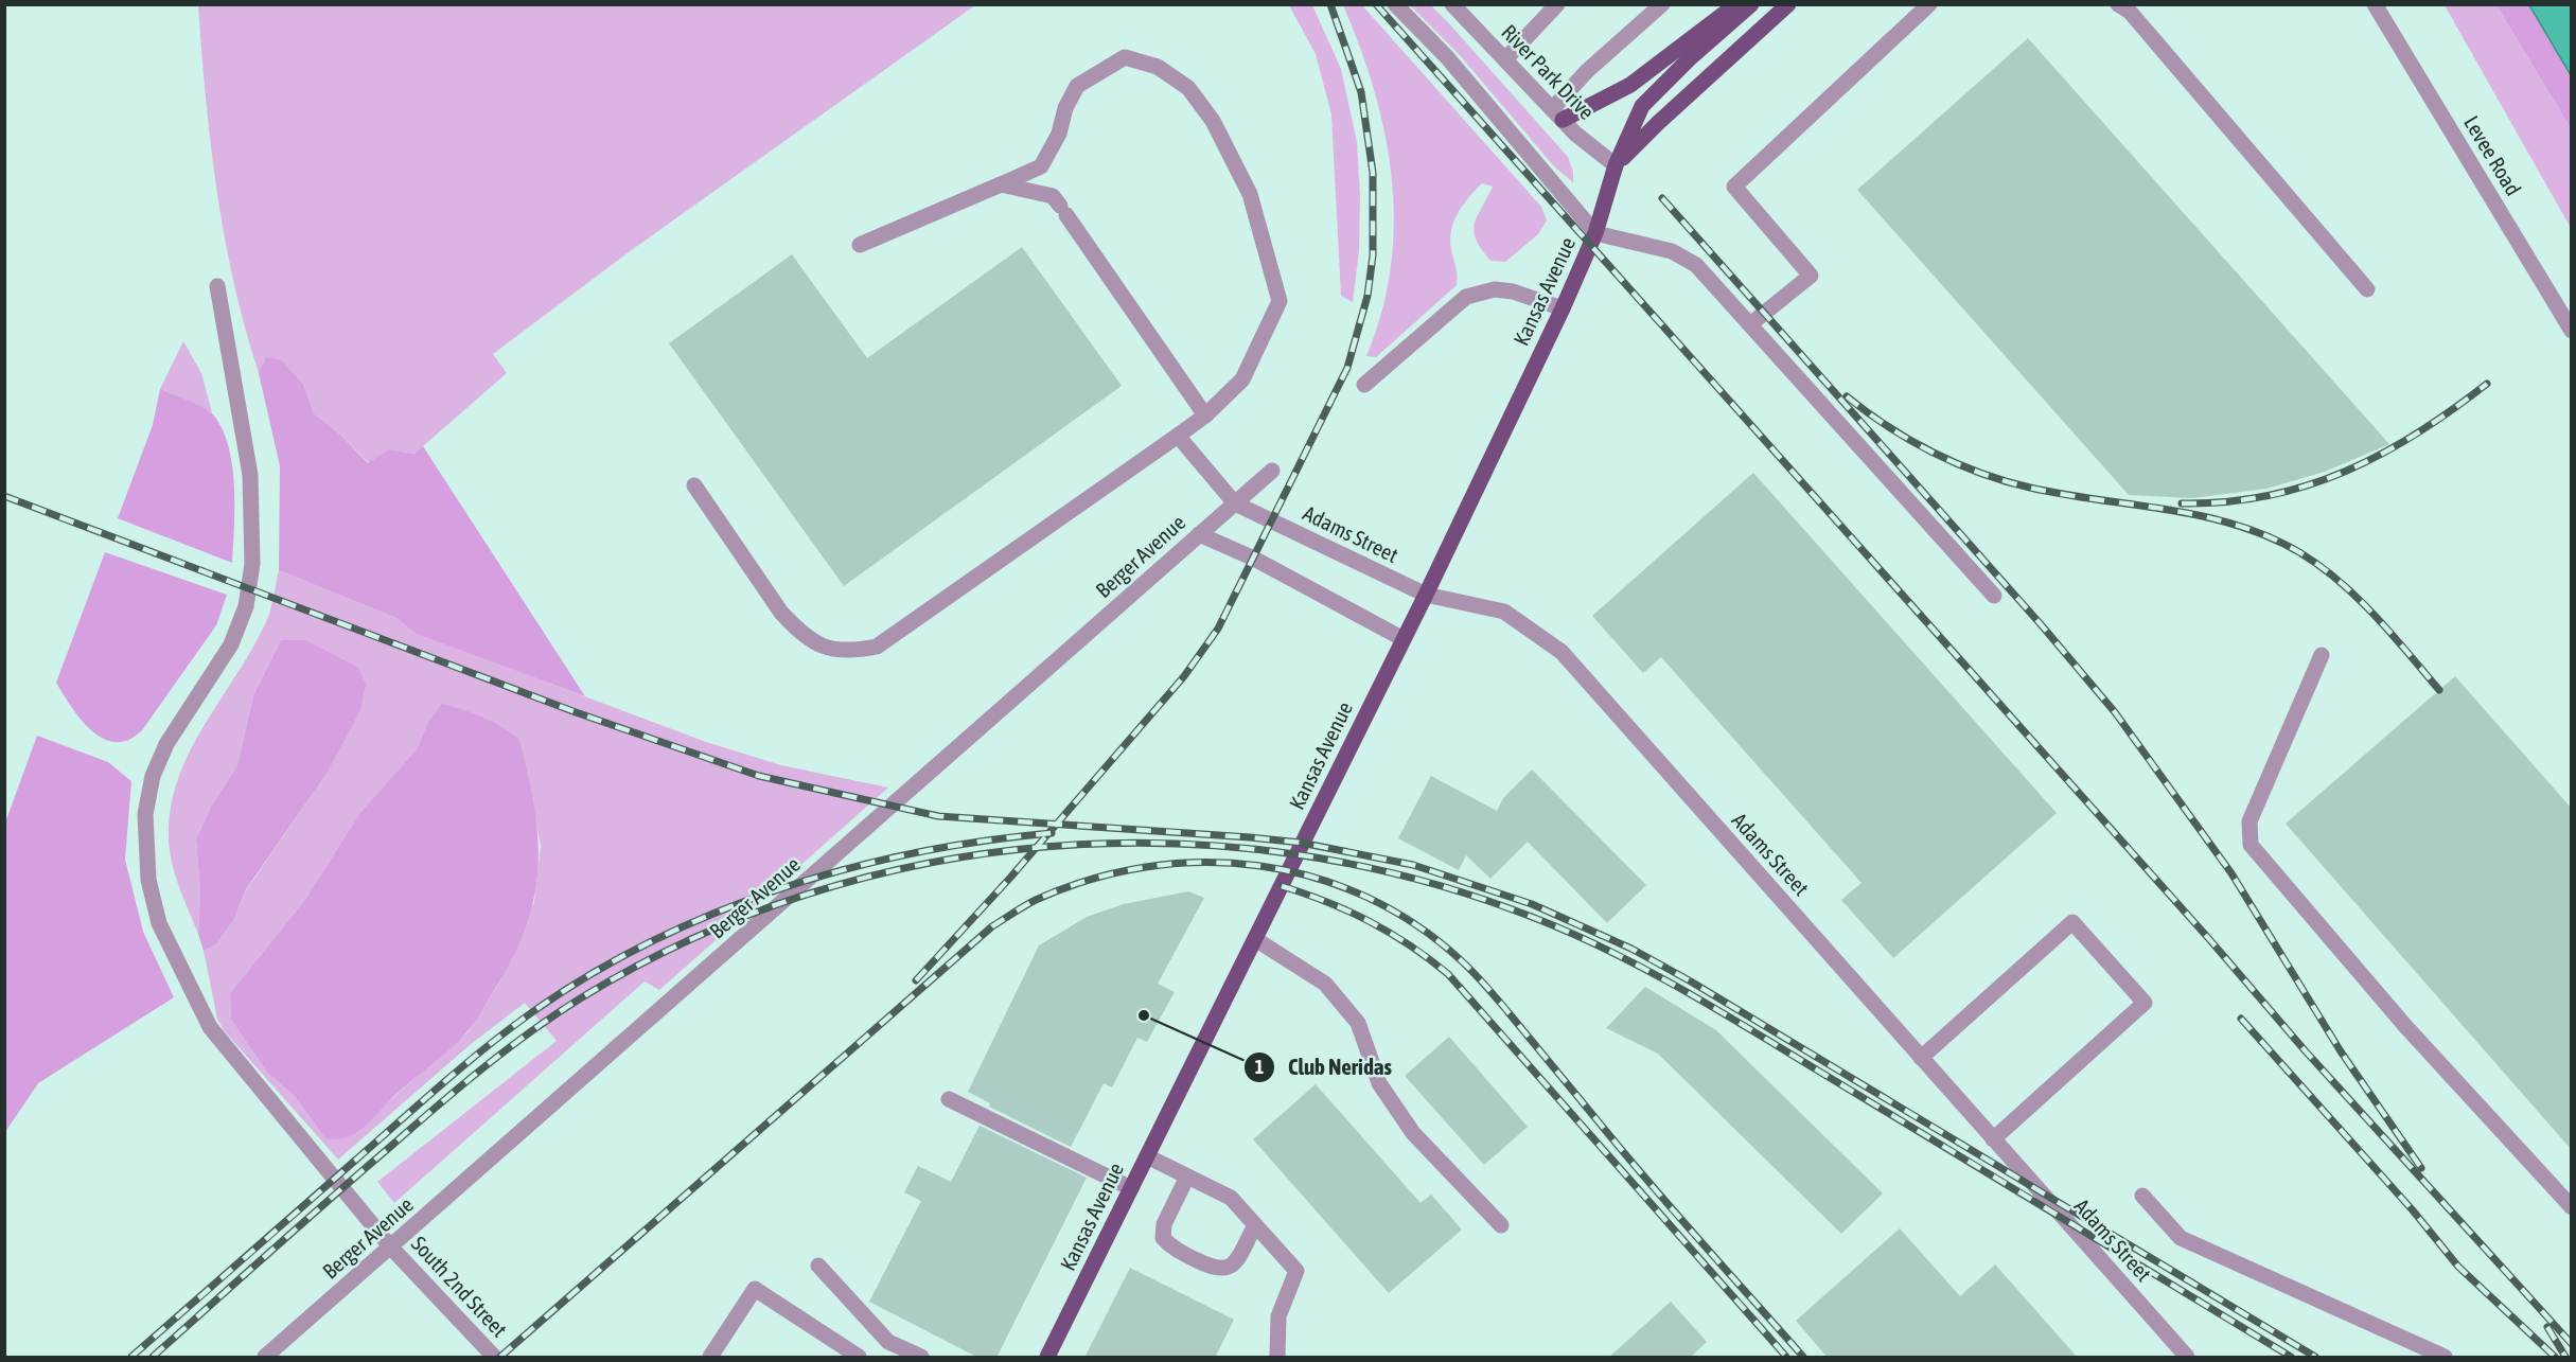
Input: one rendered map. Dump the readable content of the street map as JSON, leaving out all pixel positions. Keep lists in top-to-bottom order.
{
  "streets": {
    "main road": ["Kansas Avenue"],
    "street": [
      "River Park Drive",
      "Levee Road",
      "Adams Street",
      "Berger Avenue",
      "South 2nd Street"
    ]
  },
  "crossings": [
    ["River Park Drive", "Kansas Avenue"],
    ["Kansas Avenue", "Adams Street"],
    ["Adams Street", "Berger Avenue"],
    ["Berger Avenue", "South 2nd Street"]
  ],
  "places": ["Club Neridas"]
}
